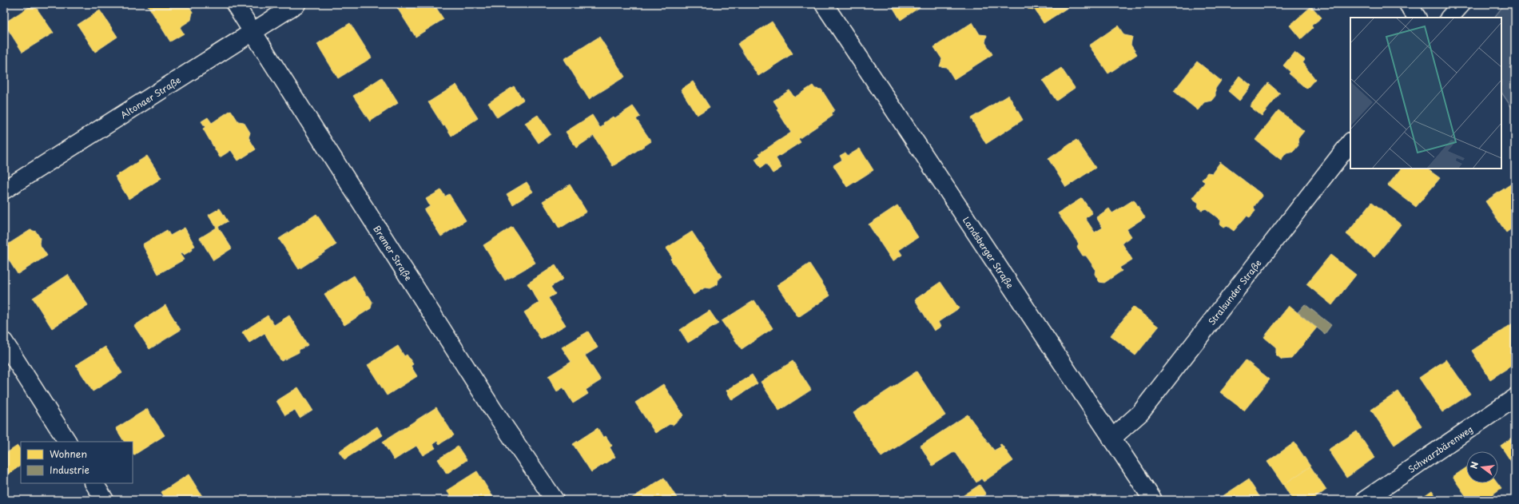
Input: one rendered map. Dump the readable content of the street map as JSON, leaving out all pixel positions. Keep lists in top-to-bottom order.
{
  "streets": {
    "street": [
      "Altonaer Straße",
      "Landsberger Straße",
      "Bremer Straße",
      "Stralsunder Straße",
      "Schwarzbärenweg"
    ]
  },
  "crossings": [
    ["Altonaer Straße", "Bremer Straße"],
    ["Landsberger Straße", "Stralsunder Straße"]
  ],
  "legend": ["Wohnen", "Industrie"],
  "north": "left"
}
